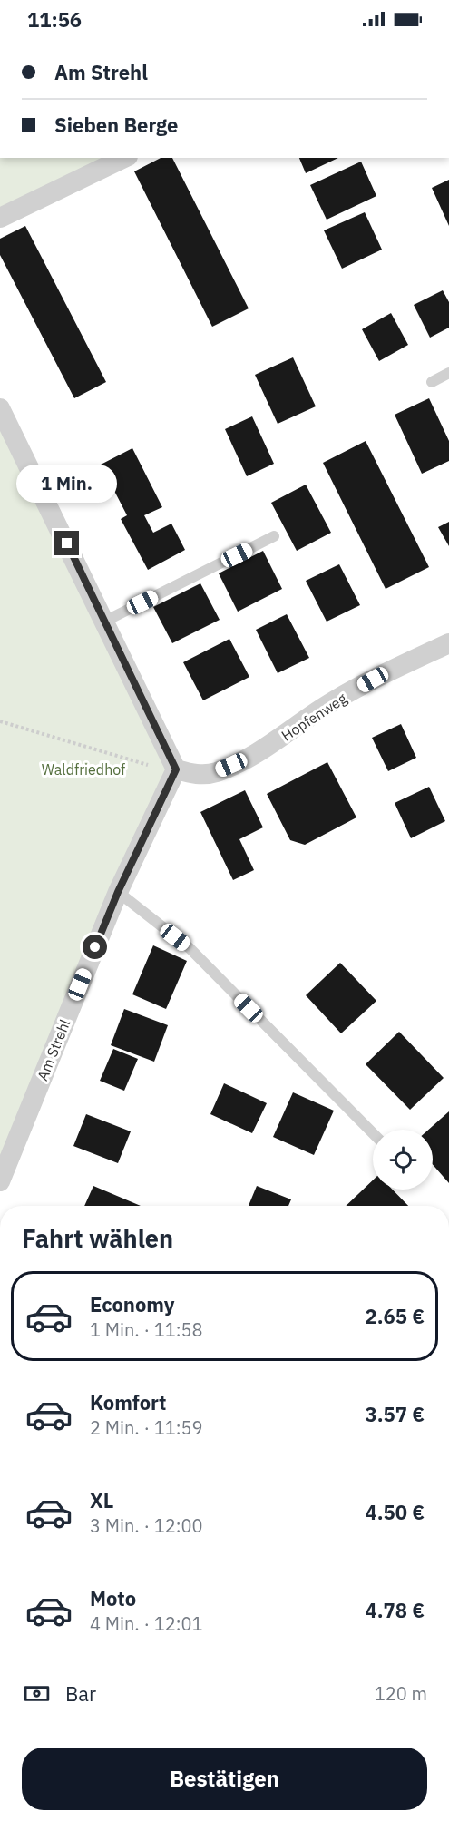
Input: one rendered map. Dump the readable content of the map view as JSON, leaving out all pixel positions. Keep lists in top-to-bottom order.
{
  "streets": {
    "street": ["Hopfenweg", "Am Strehl"]
  },
  "crossings": [
    ["Hopfenweg", "Am Strehl"]
  ],
  "parks": ["Waldfriedhof"],
  "page": {
    "status": "11:56",
    "banner": ["Am Strehl", "Sieben Berge"],
    "bubble": "1 Min.",
    "heading": "Fahrt wählen",
    "list": [
      {
        "name": "Economy",
        "note": "1 Min. · 11:58",
        "value": "2.65 €"
      },
      {
        "name": "Komfort",
        "note": "2 Min. · 11:59",
        "value": "3.57 €"
      },
      {
        "name": "XL",
        "note": "3 Min. · 12:00",
        "value": "4.50 €"
      },
      {
        "name": "Moto",
        "note": "4 Min. · 12:01",
        "value": "4.78 €"
      }
    ],
    "pay": ["Bar", "120 m"],
    "buttons": "Bestätigen"
  }
}
